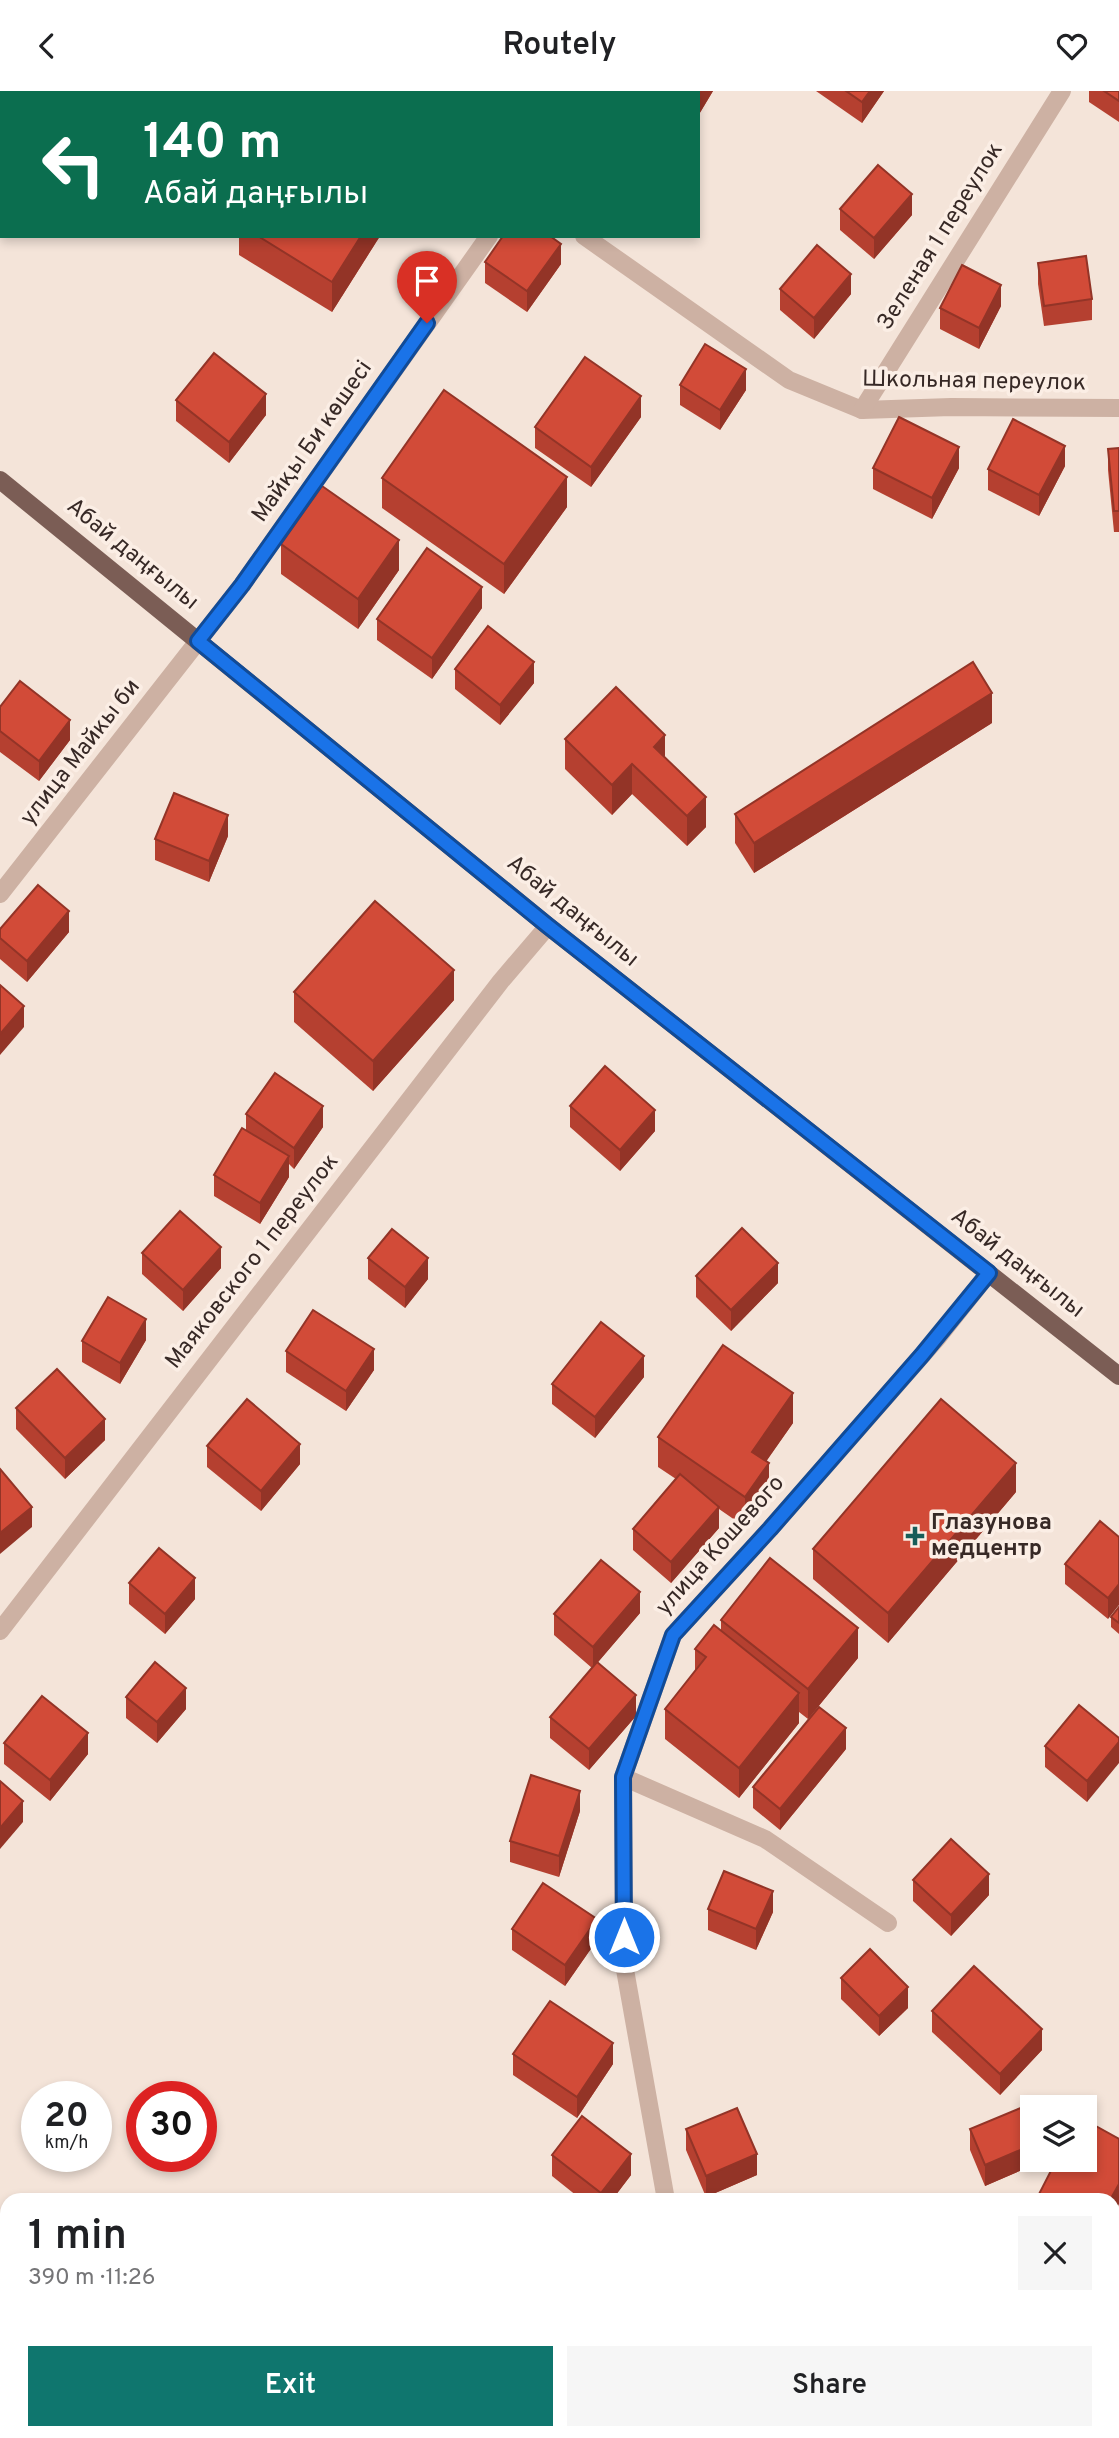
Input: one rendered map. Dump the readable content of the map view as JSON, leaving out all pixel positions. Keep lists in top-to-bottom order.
{
  "streets": {
    "main road": ["Абай даңғылы"],
    "street": [
      "Зеленая 1 переулок",
      "Школьная переулок",
      "Майқы Би көшесі",
      "улица Майкы би",
      "Маяковского 1 переулок",
      "улица Кошевого"
    ]
  },
  "crossings": [
    ["Зеленая 1 переулок", "Школьная переулок"],
    ["Майқы Би көшесі", "Абай даңғылы"],
    ["Майқы Би көшесі", "улица Майкы би"],
    ["Абай даңғылы", "улица Майкы би"],
    ["Абай даңғылы", "Маяковского 1 переулок"],
    ["Абай даңғылы", "улица Кошевого"]
  ],
  "places": {
    "health": ["Глазунова медцентр"]
  },
  "page": {
    "header": "Routely",
    "turn": ["140 m", "Абай даңғылы"],
    "speed": "20 km/h",
    "limit": "30",
    "heading": ["1 min", "390 m · 11:26"],
    "buttons": ["Exit", "Share"]
  }
}
